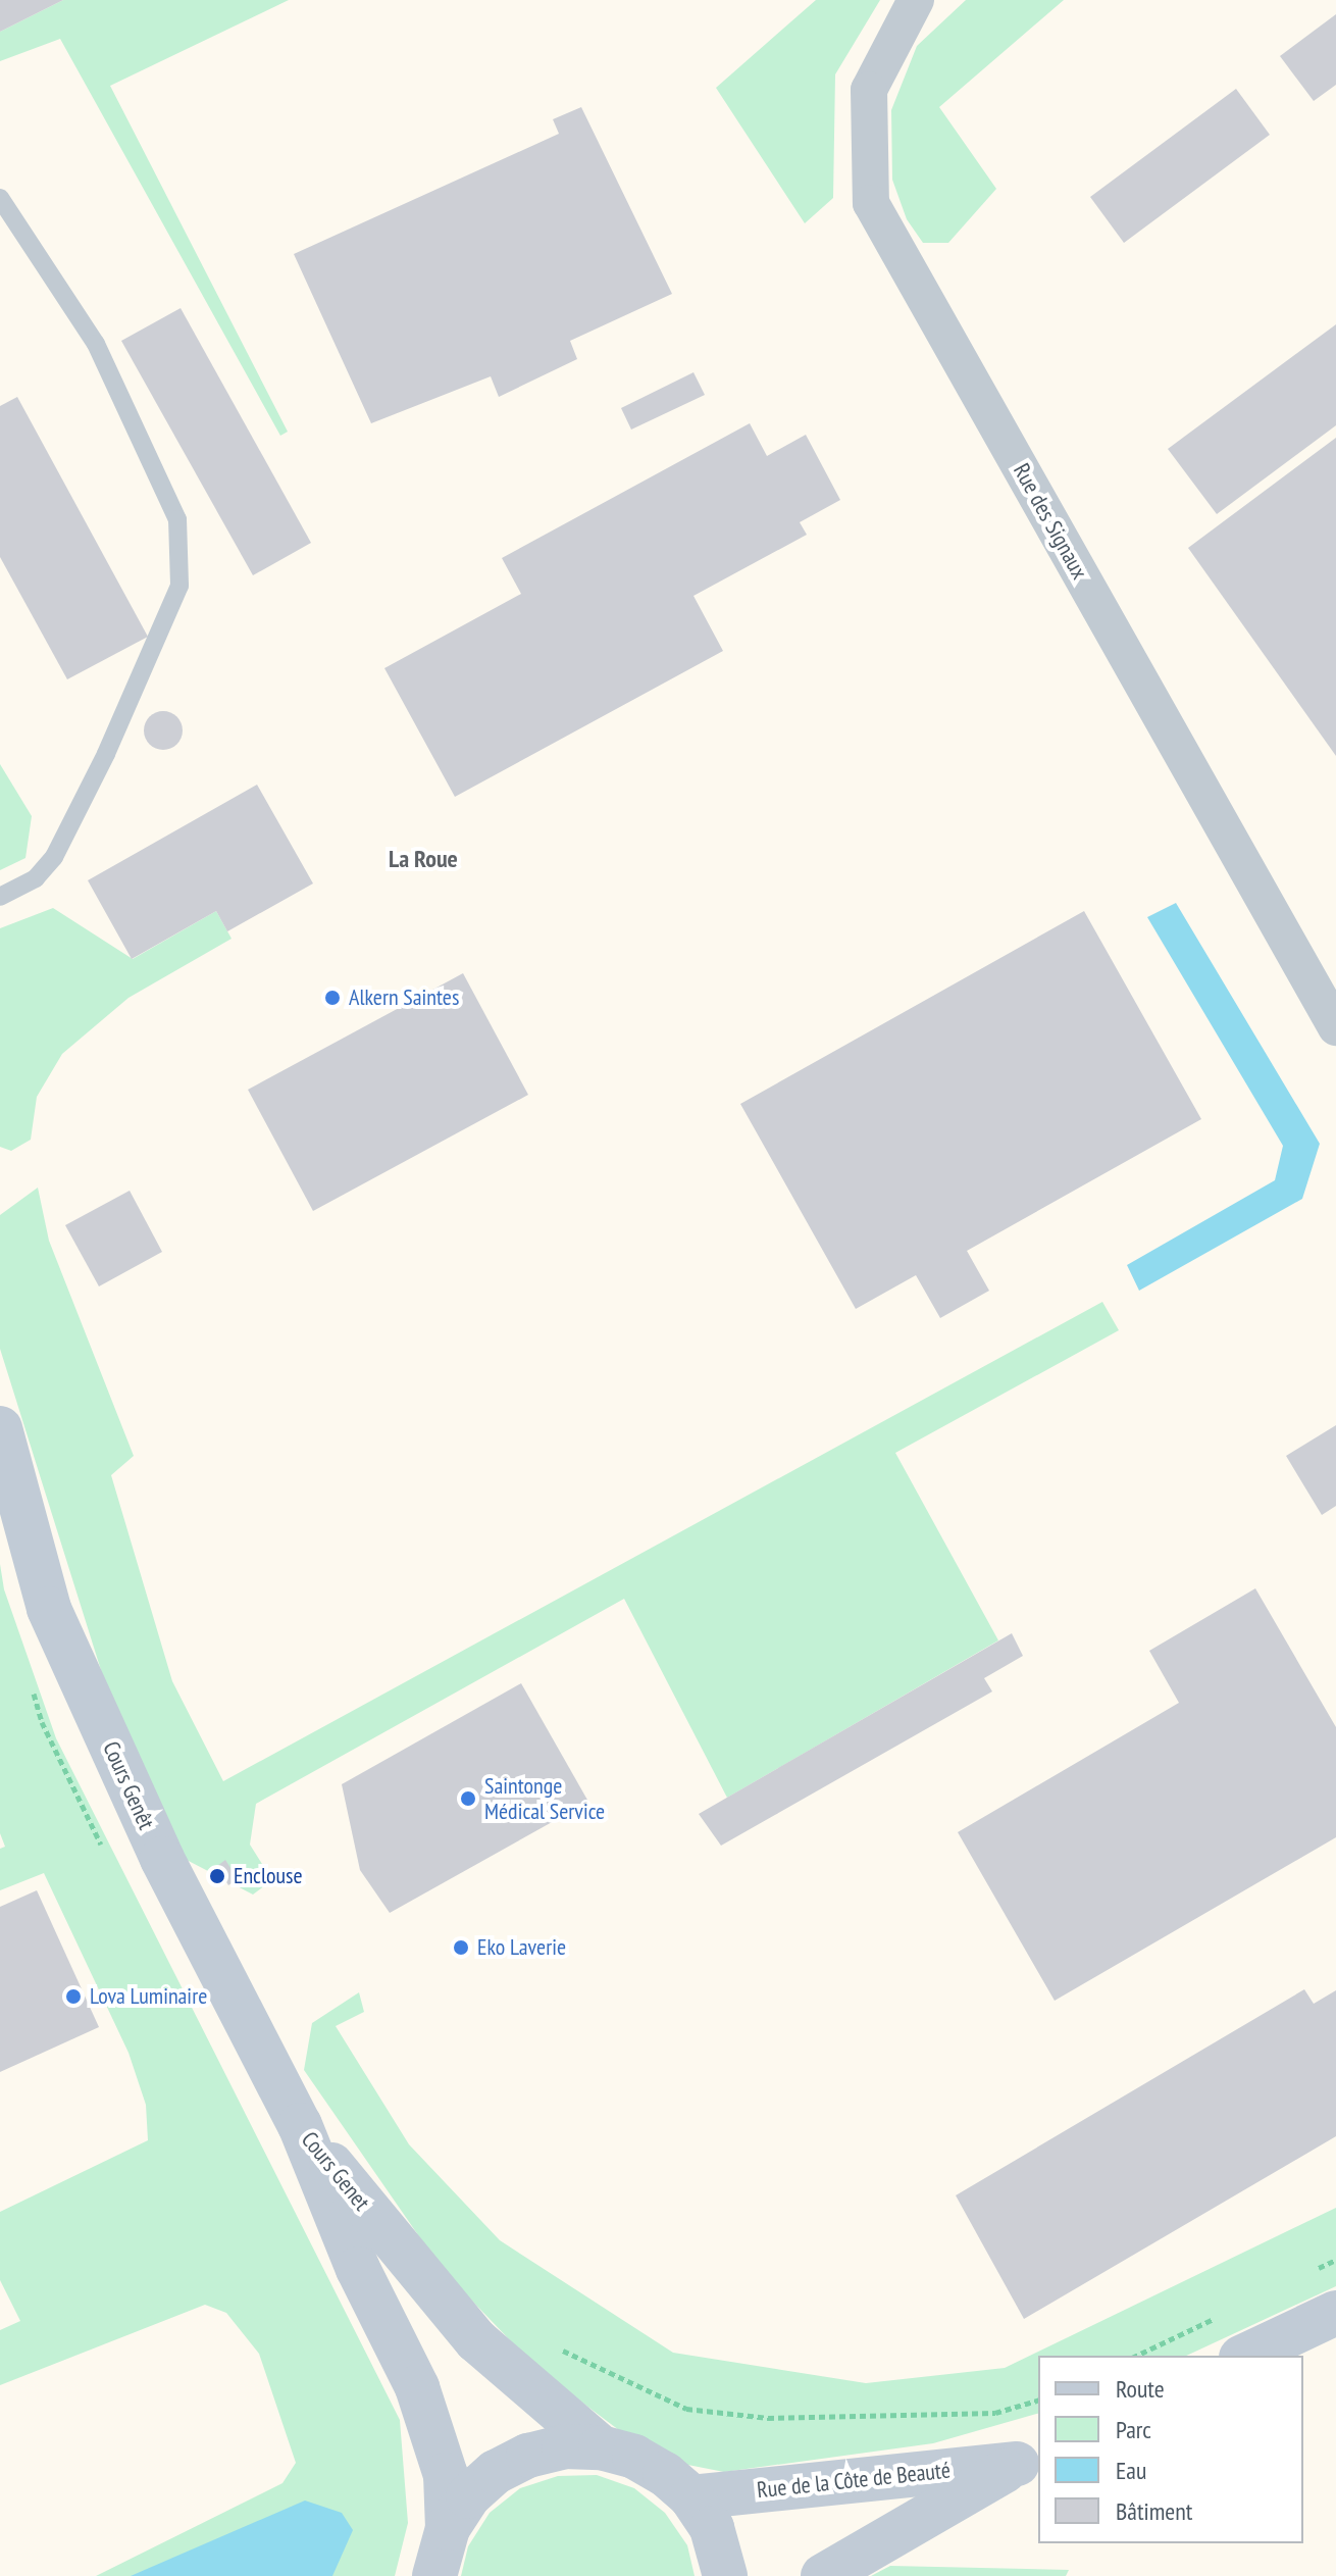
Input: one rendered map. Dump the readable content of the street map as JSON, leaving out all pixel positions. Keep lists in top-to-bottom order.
{
  "streets": {
    "main road": ["Cours Genêt", "Cours Genet", "Rue de la Côte de Beauté"],
    "street": ["Rue des Signaux"]
  },
  "crossings": [
    ["Cours Genêt", "Cours Genet"]
  ],
  "districts": ["La Roue"],
  "places": [
    "Alkern Saintes",
    "Saintonge Médical Service",
    "Enclouse",
    "Eko Laverie",
    "Lova Luminaire"
  ],
  "legend": [
    "Route",
    "Parc",
    "Eau",
    "Bâtiment"
  ]
}
